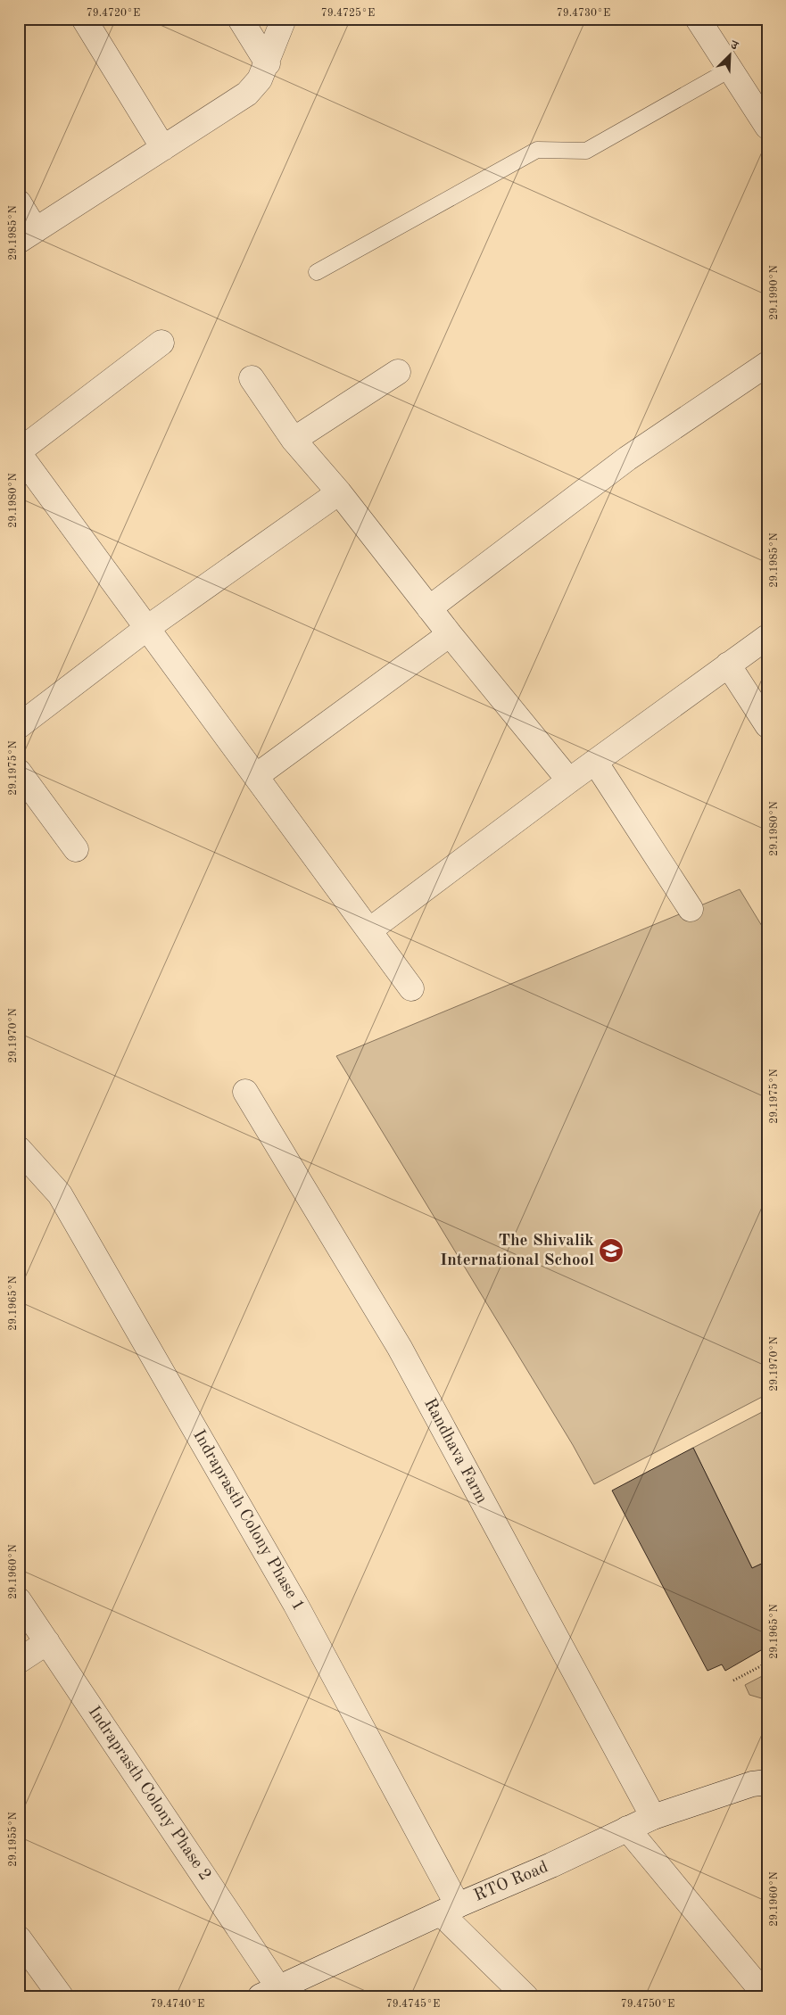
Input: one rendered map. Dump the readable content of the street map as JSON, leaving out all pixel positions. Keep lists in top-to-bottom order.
{
  "streets": {
    "street": [
      "Randhava Farm",
      "Indraprasth Colony Phase 1",
      "Indraprasth Colony Phase 2",
      "RTO Road"
    ]
  },
  "crossings": [
    ["Randhava Farm", "RTO Road"],
    ["Indraprasth Colony Phase 1", "RTO Road"],
    ["Indraprasth Colony Phase 2", "RTO Road"]
  ],
  "places": {
    "school or university": ["The Shivalik International School"]
  },
  "north": "top right",
  "coordinates": [
    "79.4720°E",
    "79.4725°E",
    "79.4730°E",
    "29.1985°N",
    "29.1990°N",
    "29.1980°N",
    "29.1975°N",
    "29.1970°N",
    "29.1965°N",
    "29.1960°N",
    "29.1955°N",
    "79.4740°E",
    "79.4745°E",
    "79.4750°E"
  ]
}
